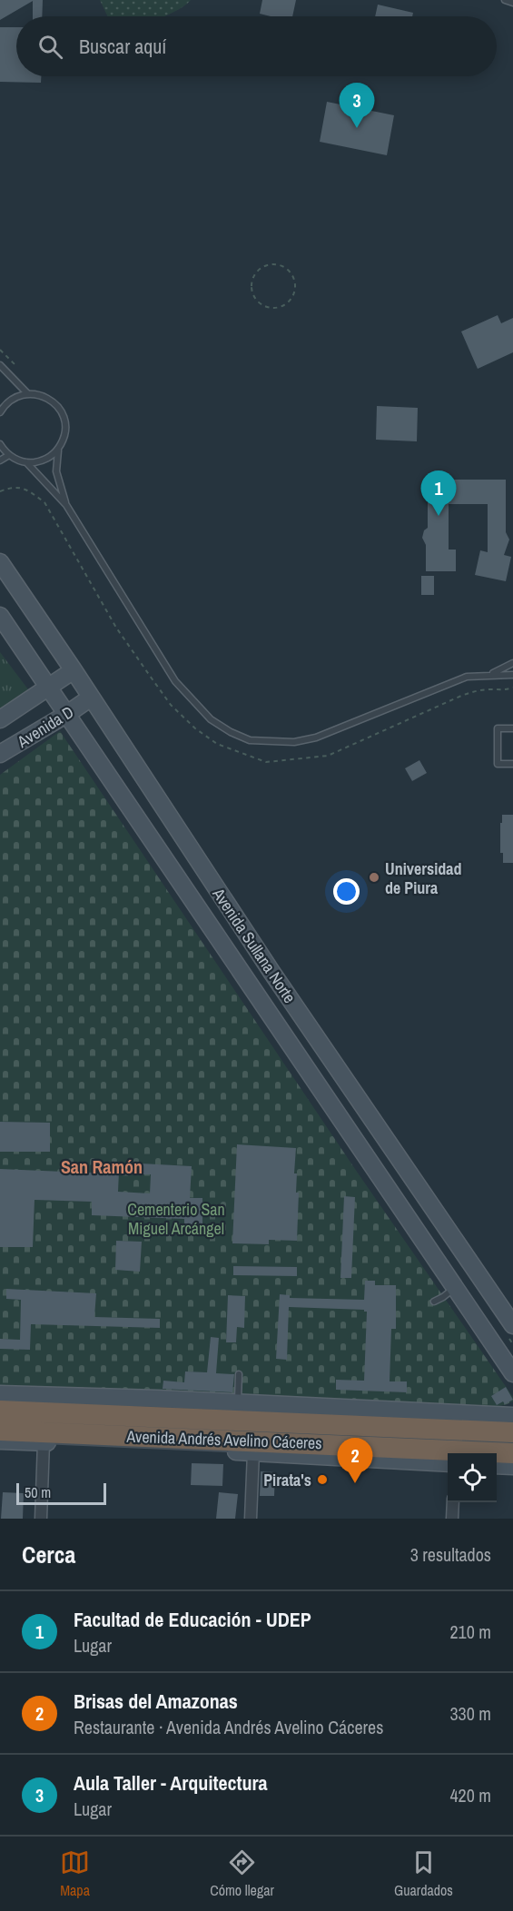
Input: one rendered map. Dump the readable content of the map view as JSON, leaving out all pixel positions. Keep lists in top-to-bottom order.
{
  "streets": {
    "highway": ["Avenida Andrés Avelino Cáceres"],
    "main road": ["Avenida D", "Avenida Sullana Norte"]
  },
  "crossings": [
    ["Avenida D", "Avenida Sullana Norte"]
  ],
  "districts": ["San Ramón"],
  "parks": ["Cementerio San Miguel Arcángel"],
  "places": ["Universidad de Piura", "Pirata's"],
  "scale_bar": "50 m",
  "page": {
    "search": "Buscar aquí",
    "pins": ["3", "1", "2"],
    "scale": "50 m",
    "heading": ["Cerca", "3 resultados"],
    "list": [
      {
        "mark": "1",
        "name": "Facultad de Educación - UDEP",
        "note": "Lugar",
        "value": "210 m"
      },
      {
        "mark": "2",
        "name": "Brisas del Amazonas",
        "note": "Restaurante · Avenida Andrés Avelino Cáceres",
        "value": "330 m"
      },
      {
        "mark": "3",
        "name": "Aula Taller - Arquitectura",
        "note": "Lugar",
        "value": "420 m"
      }
    ],
    "nav": ["Mapa", "Cómo llegar", "Guardados"]
  }
}
